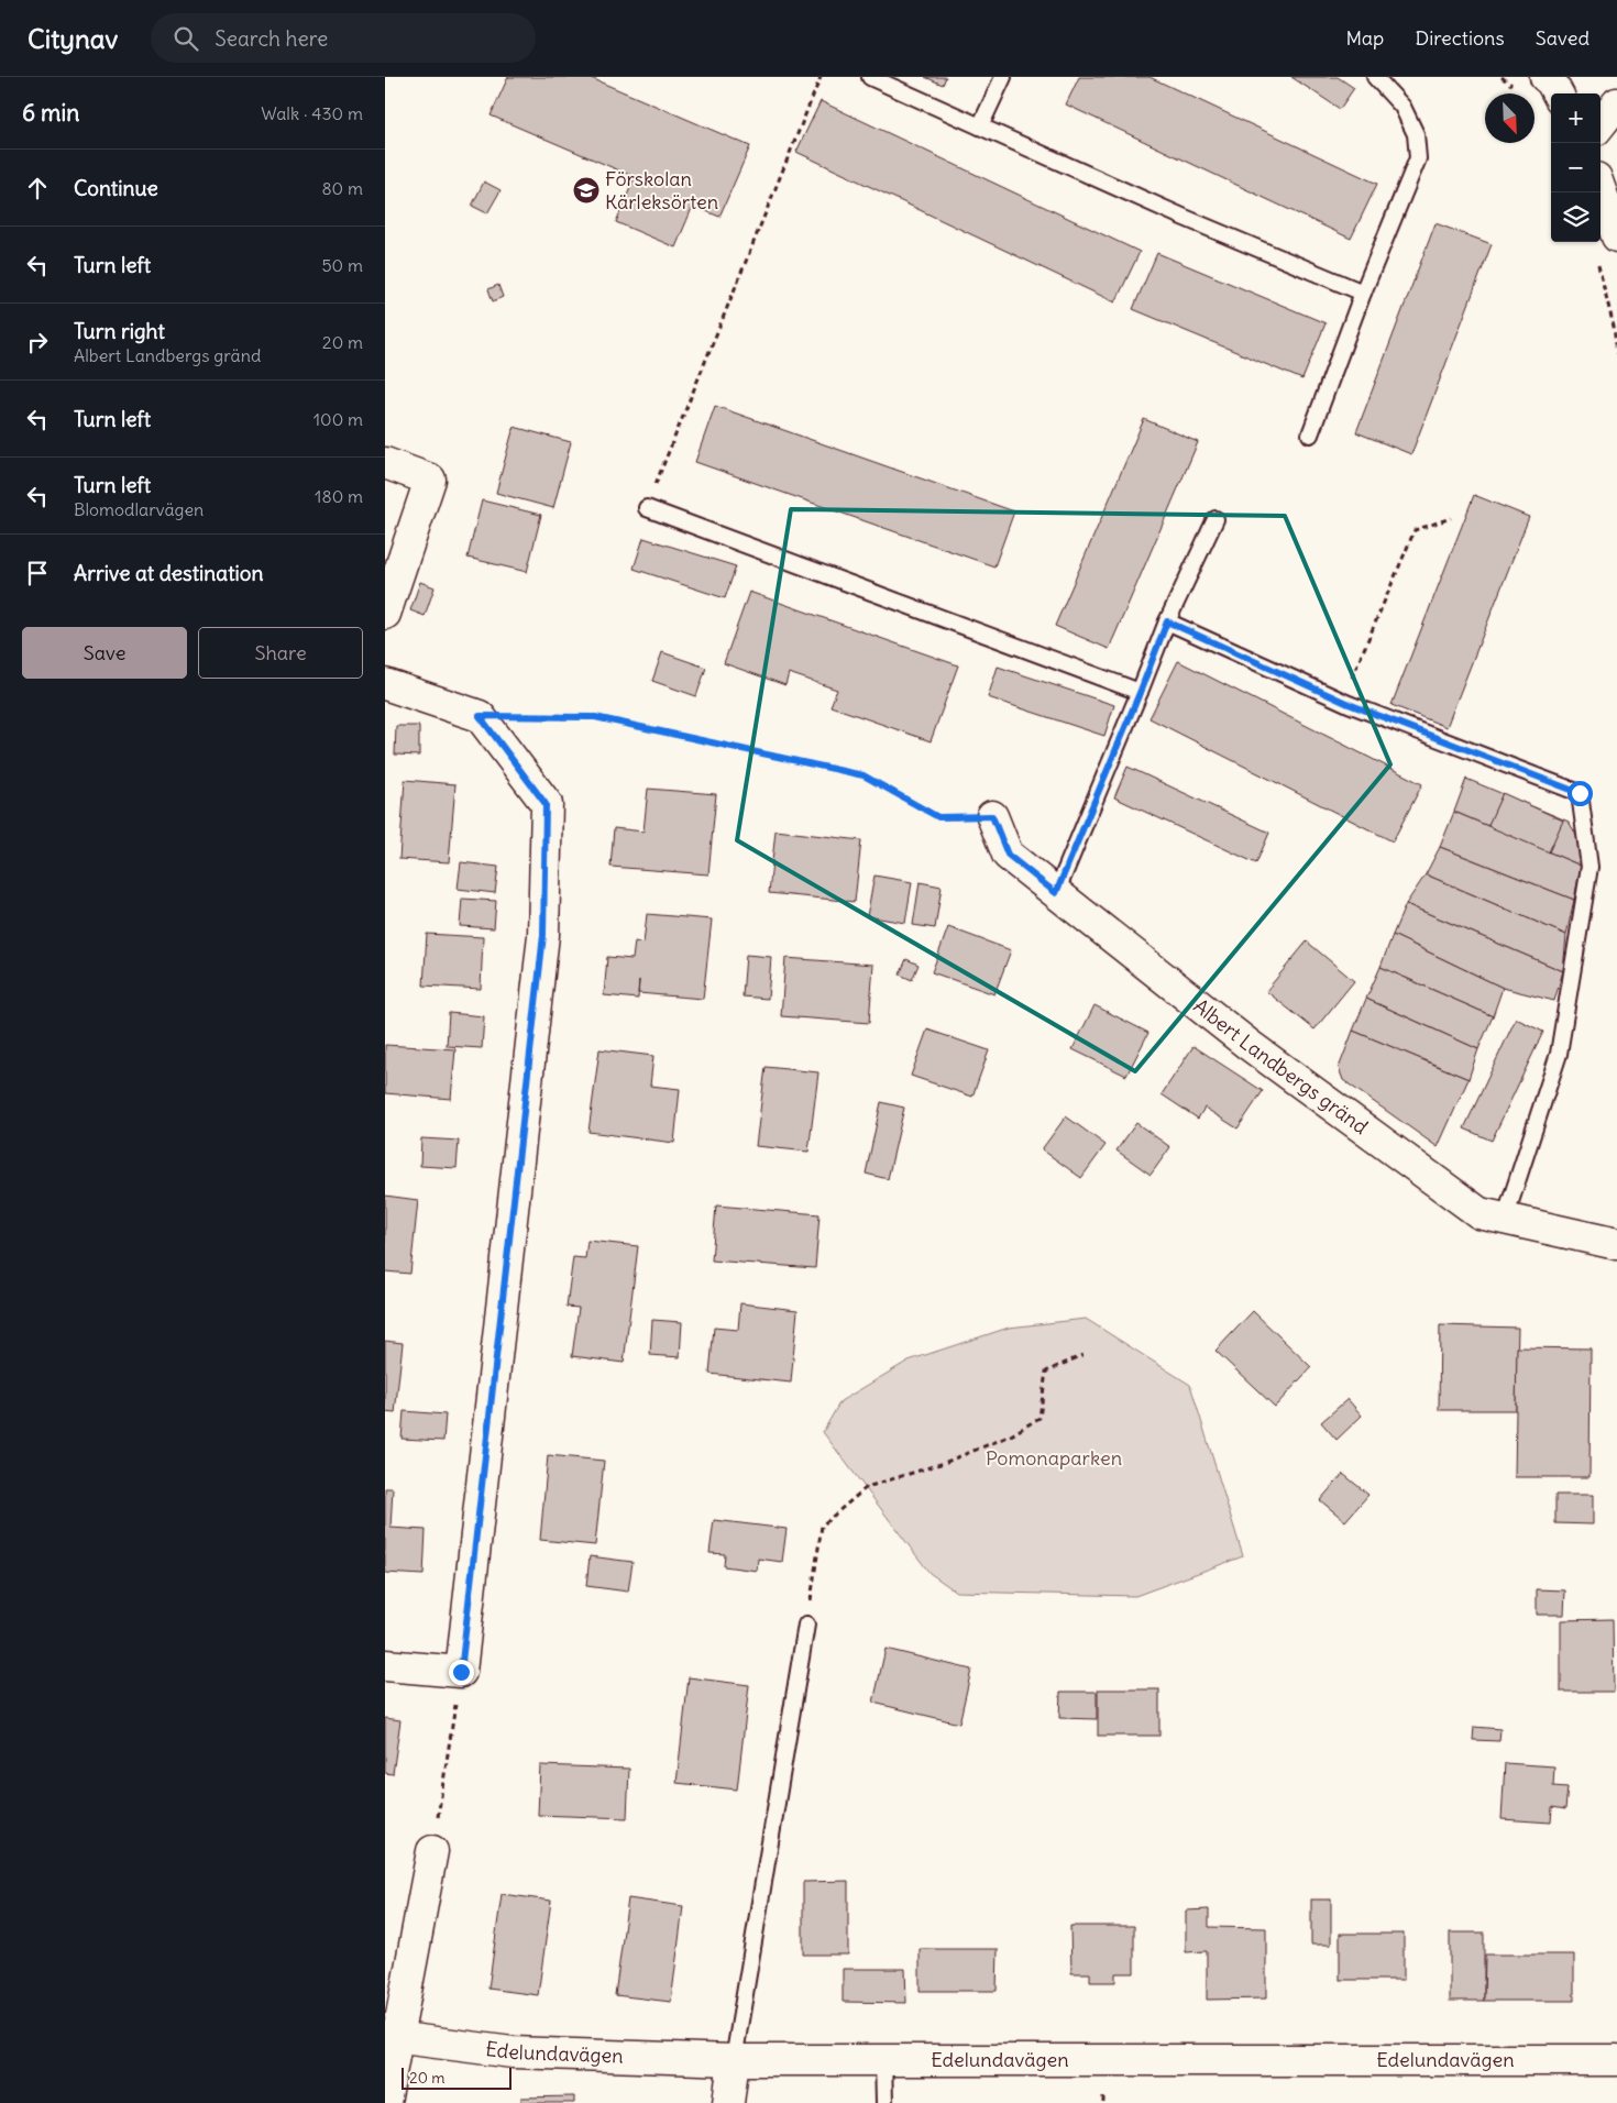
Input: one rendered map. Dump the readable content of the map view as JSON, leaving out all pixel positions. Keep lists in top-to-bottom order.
{
  "streets": {
    "street": ["Albert Landbergs gränd", "Edelundavägen"]
  },
  "parks": ["Pomonaparken"],
  "places": {
    "school or university": ["Förskolan Kärleksörten"]
  },
  "scale_bar": "20 m",
  "north": "bottom right",
  "page": {
    "header": "Citynav",
    "search": "Search here",
    "nav": ["Map", "Directions", "Saved"],
    "heading": ["6 min", "Walk · 430 m"],
    "map_buttons": ["+", "−"],
    "list": [
      ["Continue", "80 m"],
      ["Turn left", "50 m"],
      ["Turn right", "Albert Landbergs gränd", "20 m"],
      ["Turn left", "100 m"],
      ["Turn left", "Blomodlarvägen", "180 m"],
      "Arrive at destination"
    ],
    "buttons": ["Save", "Share"],
    "scale": "20 m"
  }
}
